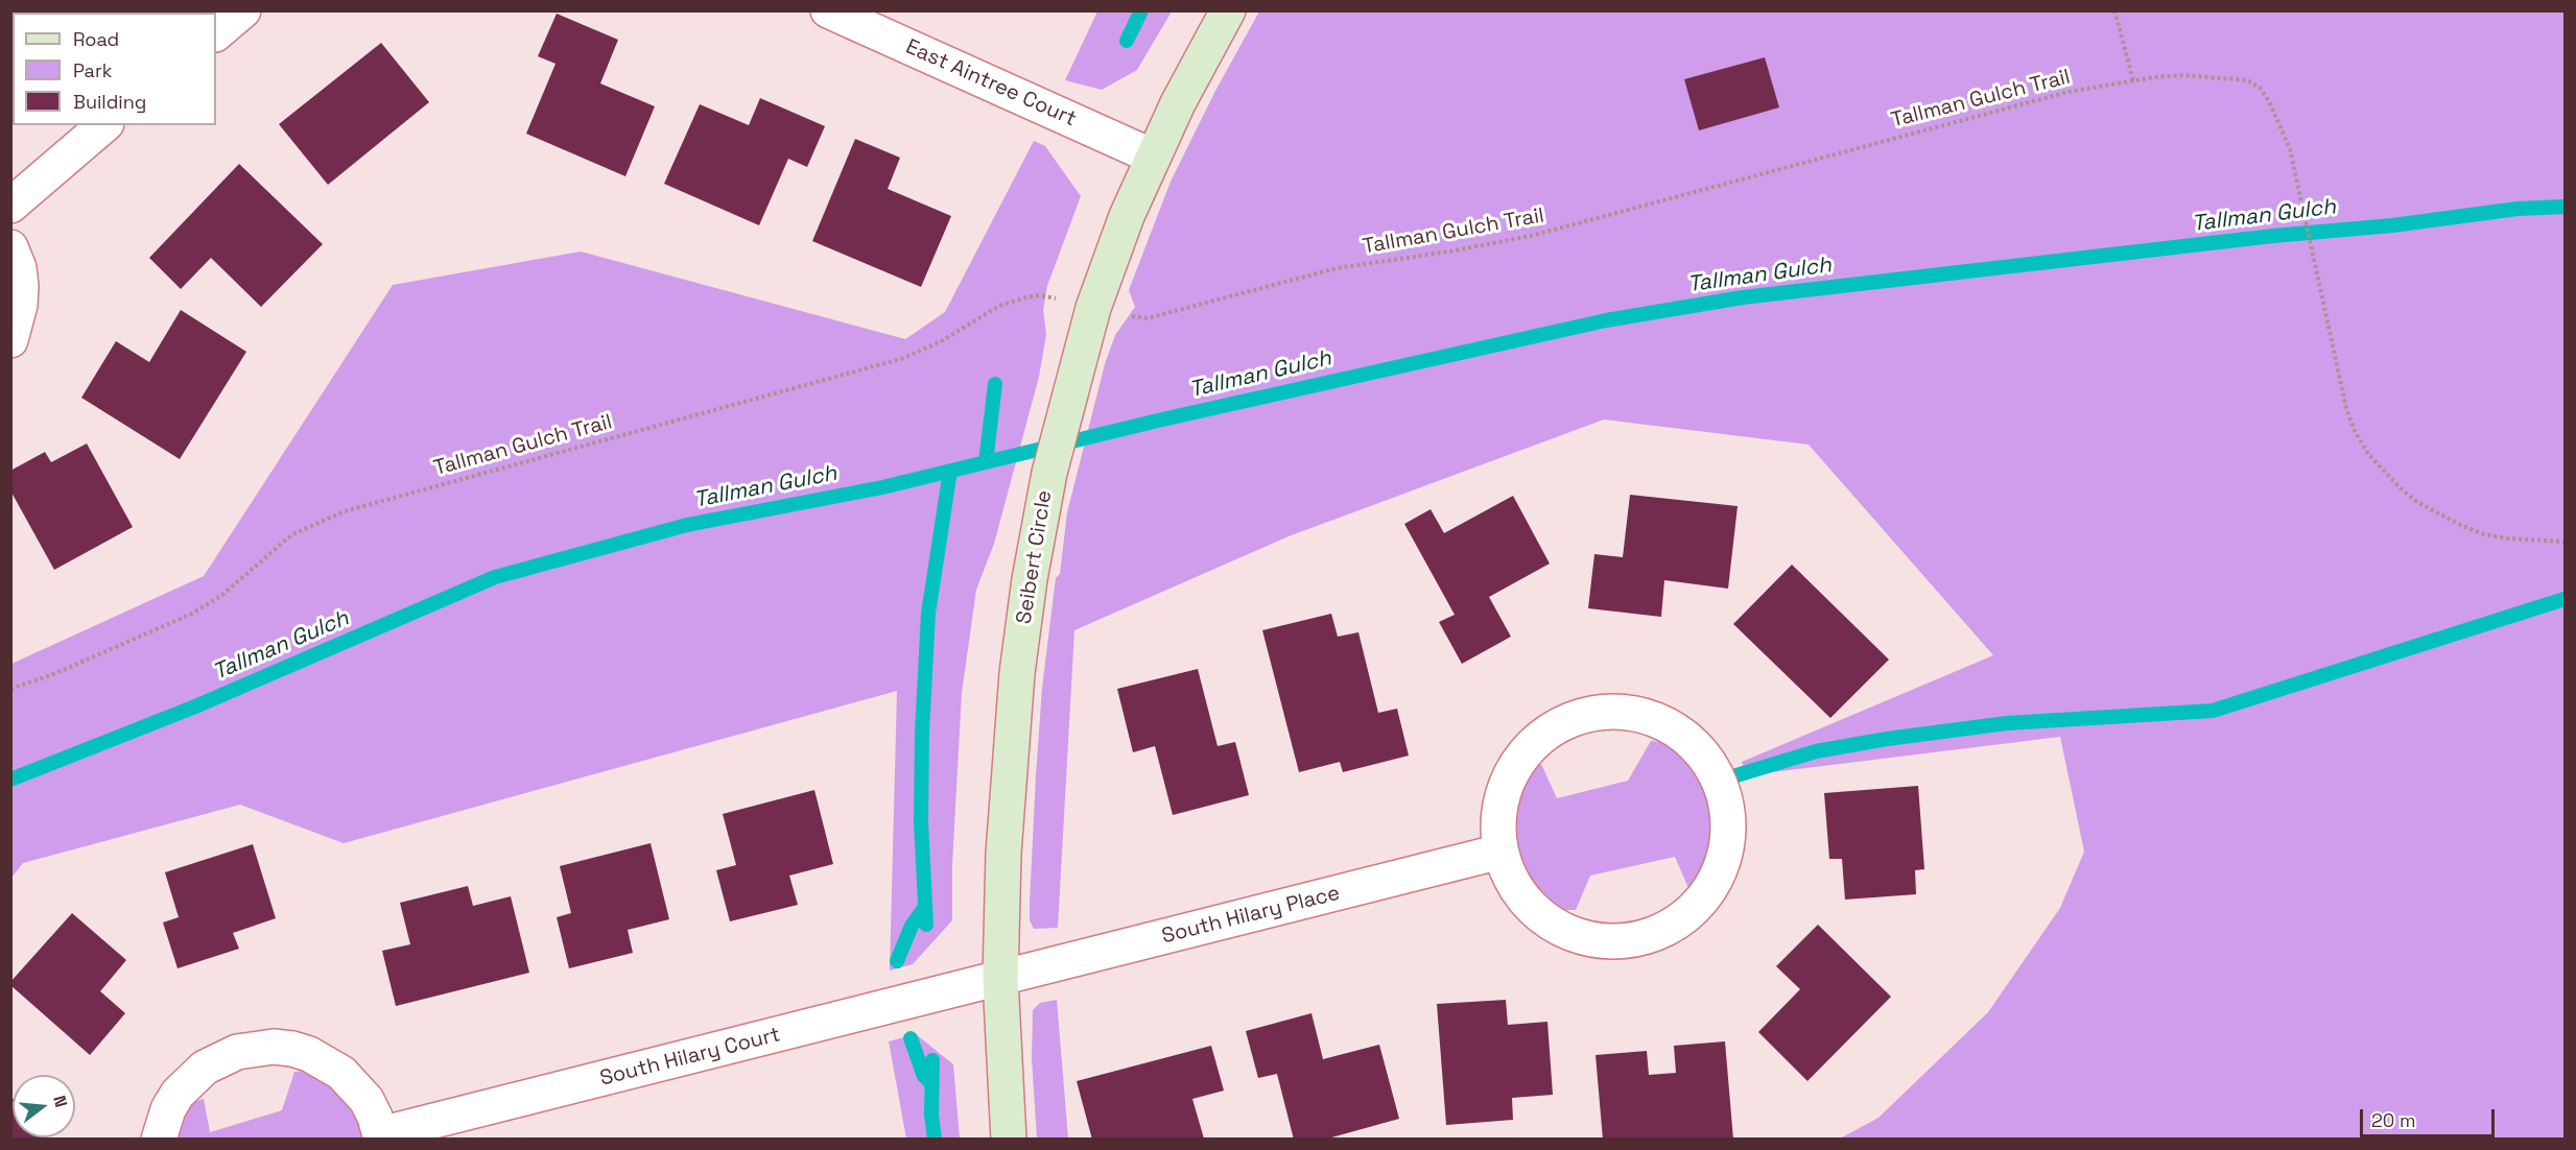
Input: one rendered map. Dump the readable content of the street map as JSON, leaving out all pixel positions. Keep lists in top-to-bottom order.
{
  "streets": {
    "street": [
      "East Aintree Court",
      "Seibert Circle",
      "South Hilary Place",
      "South Hilary Court"
    ],
    "path": ["Tallman Gulch Trail"]
  },
  "crossings": [
    ["East Aintree Court", "Seibert Circle"],
    ["Seibert Circle", "South Hilary Place"],
    ["Seibert Circle", "South Hilary Court"],
    ["South Hilary Place", "South Hilary Court"]
  ],
  "water": ["Tallman Gulch"],
  "legend": ["Road", "Park", "Building"],
  "scale_bar": "20 m",
  "north": "right"
}
